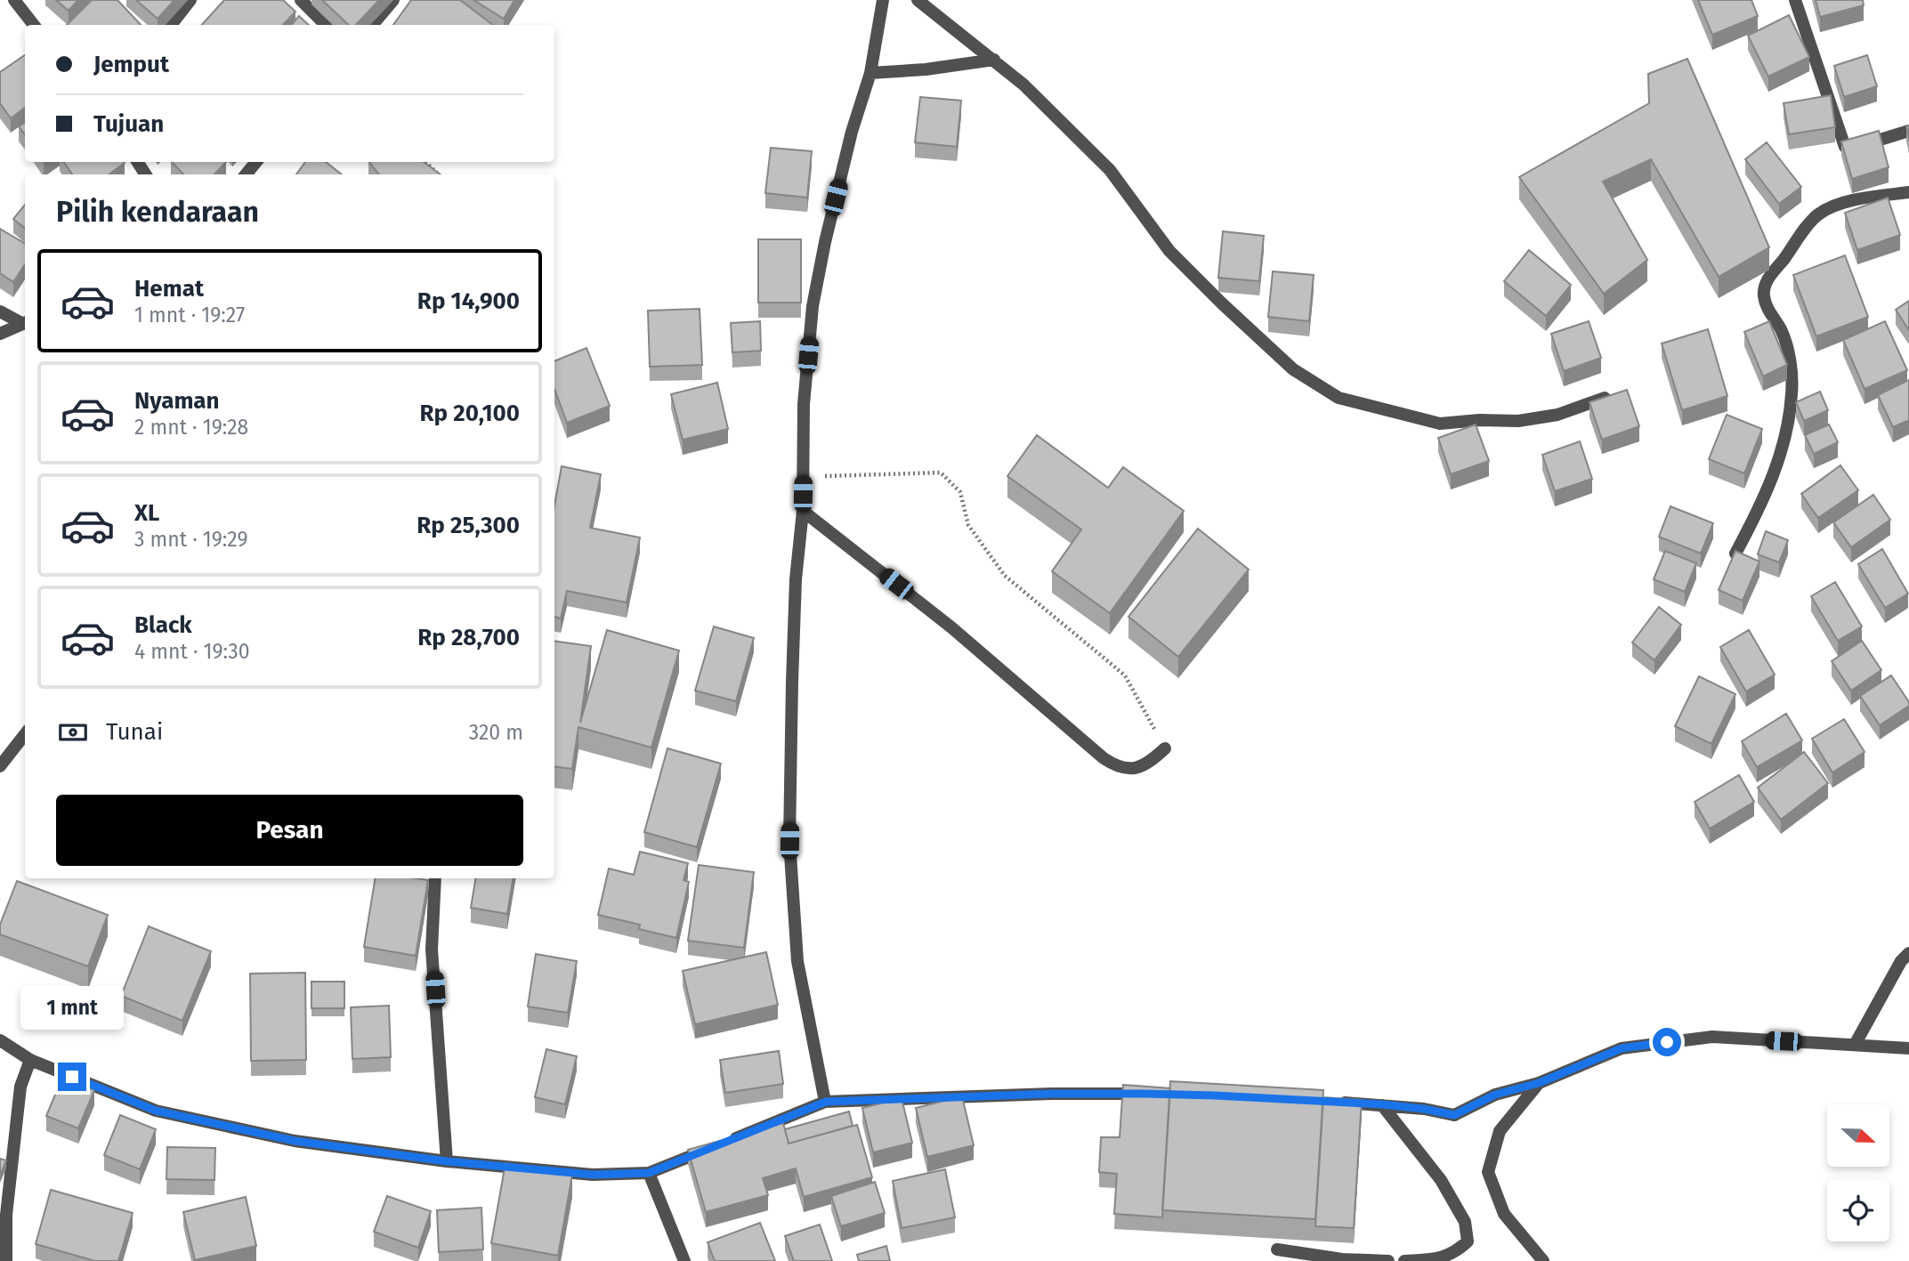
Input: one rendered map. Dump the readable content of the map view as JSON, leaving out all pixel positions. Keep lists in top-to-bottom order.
{
  "north": "right",
  "page": {
    "banner": ["Jemput", "Tujuan"],
    "heading": "Pilih kendaraan",
    "list": [
      {
        "name": "Hemat",
        "note": "1 mnt · 19:27",
        "value": "Rp 14,900"
      },
      {
        "name": "Nyaman",
        "note": "2 mnt · 19:28",
        "value": "Rp 20,100"
      },
      {
        "name": "XL",
        "note": "3 mnt · 19:29",
        "value": "Rp 25,300"
      },
      {
        "name": "Black",
        "note": "4 mnt · 19:30",
        "value": "Rp 28,700"
      }
    ],
    "pay": ["Tunai", "320 m"],
    "buttons": "Pesan",
    "bubble": "1 mnt"
  }
}
